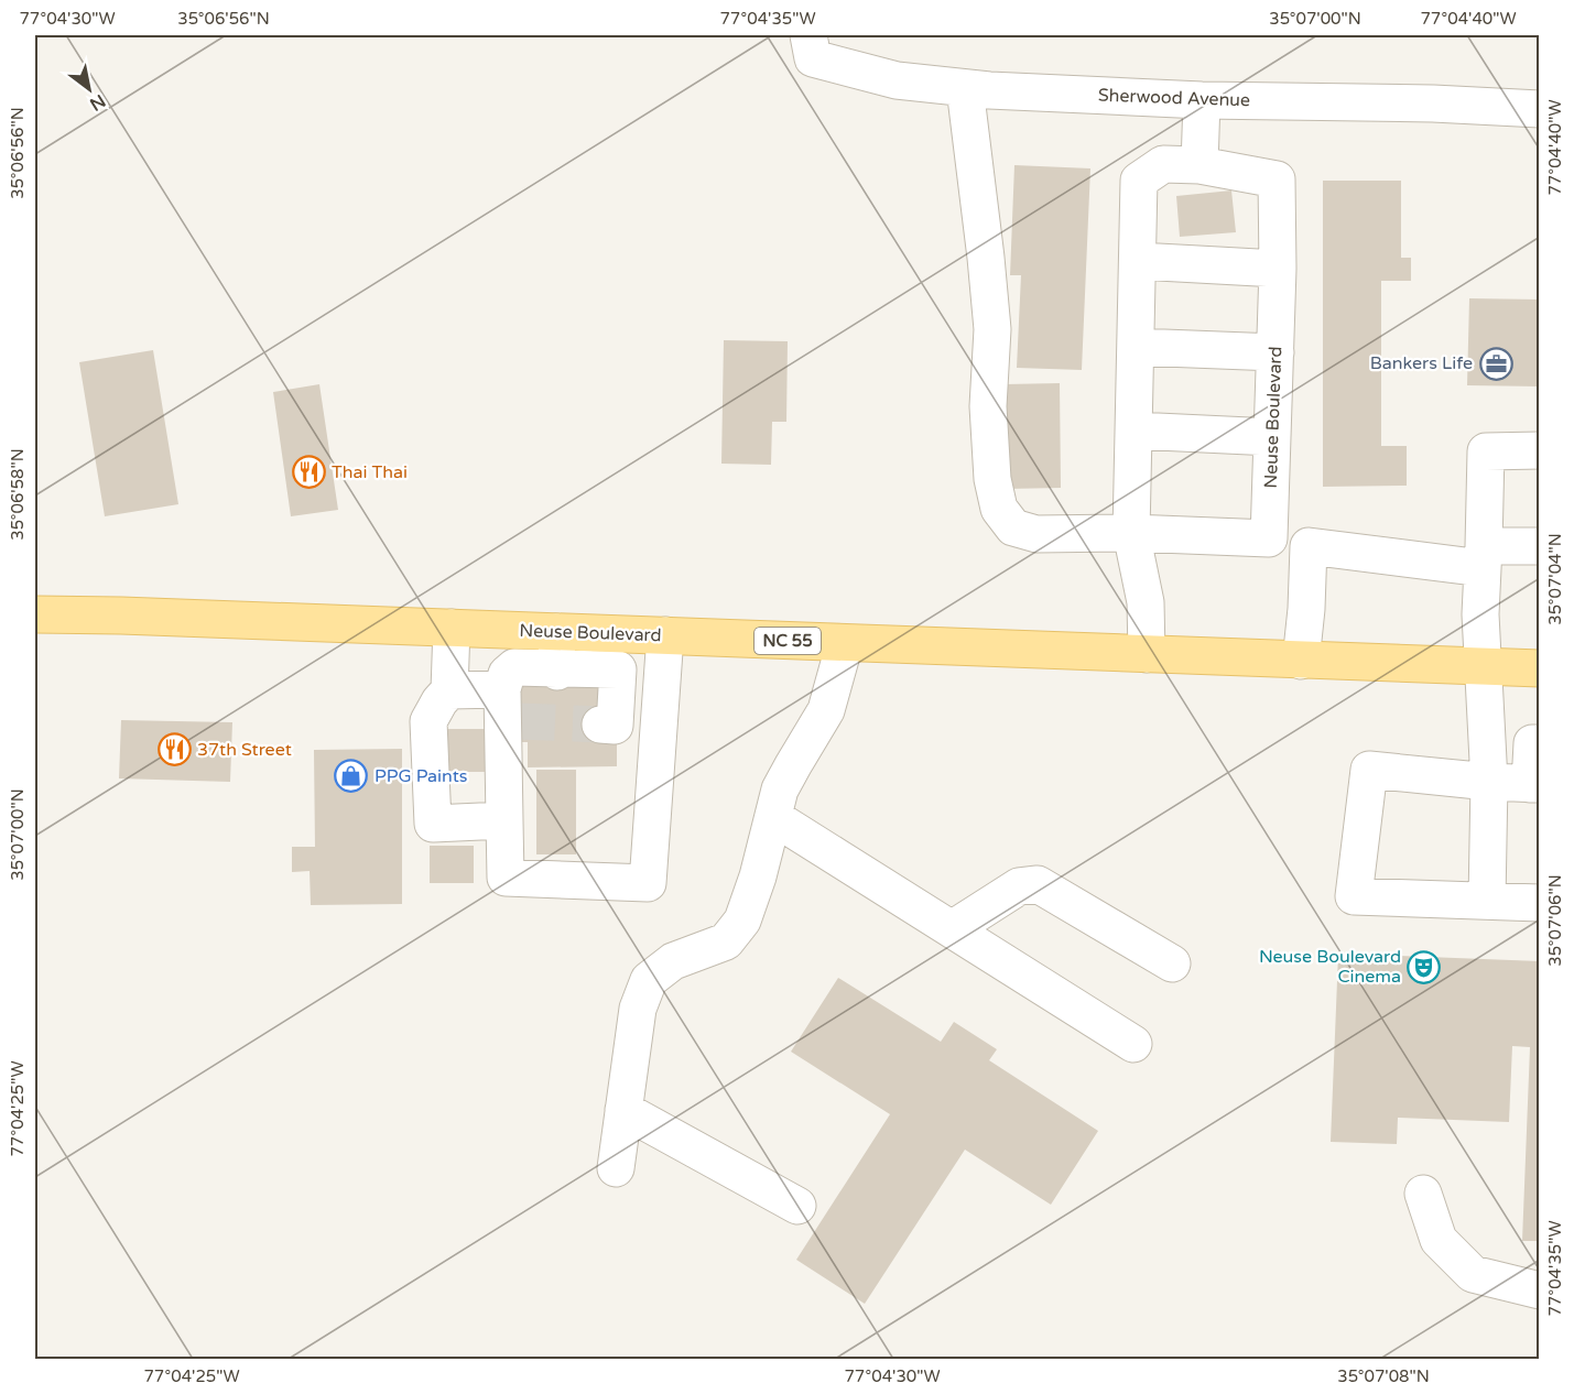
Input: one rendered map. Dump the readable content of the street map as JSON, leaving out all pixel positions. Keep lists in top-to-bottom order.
{
  "streets": {
    "main road": ["Neuse Boulevard", "NC 55"],
    "street": ["Sherwood Avenue"]
  },
  "places": {
    "office": ["Bankers Life"],
    "restaurant": ["Thai Thai", "37th Street"],
    "shop": ["PPG Paints"],
    "theatre": ["Neuse Boulevard Cinema"]
  },
  "north": "bottom right",
  "coordinates": [
    "77°04'30\"W",
    "35°06'56\"N",
    "77°04'35\"W",
    "35°07'00\"N",
    "77°04'40\"W",
    "35°06'58\"N",
    "35°07'04\"N",
    "35°07'06\"N",
    "77°04'25\"W",
    "35°07'08\"N"
  ]
}
